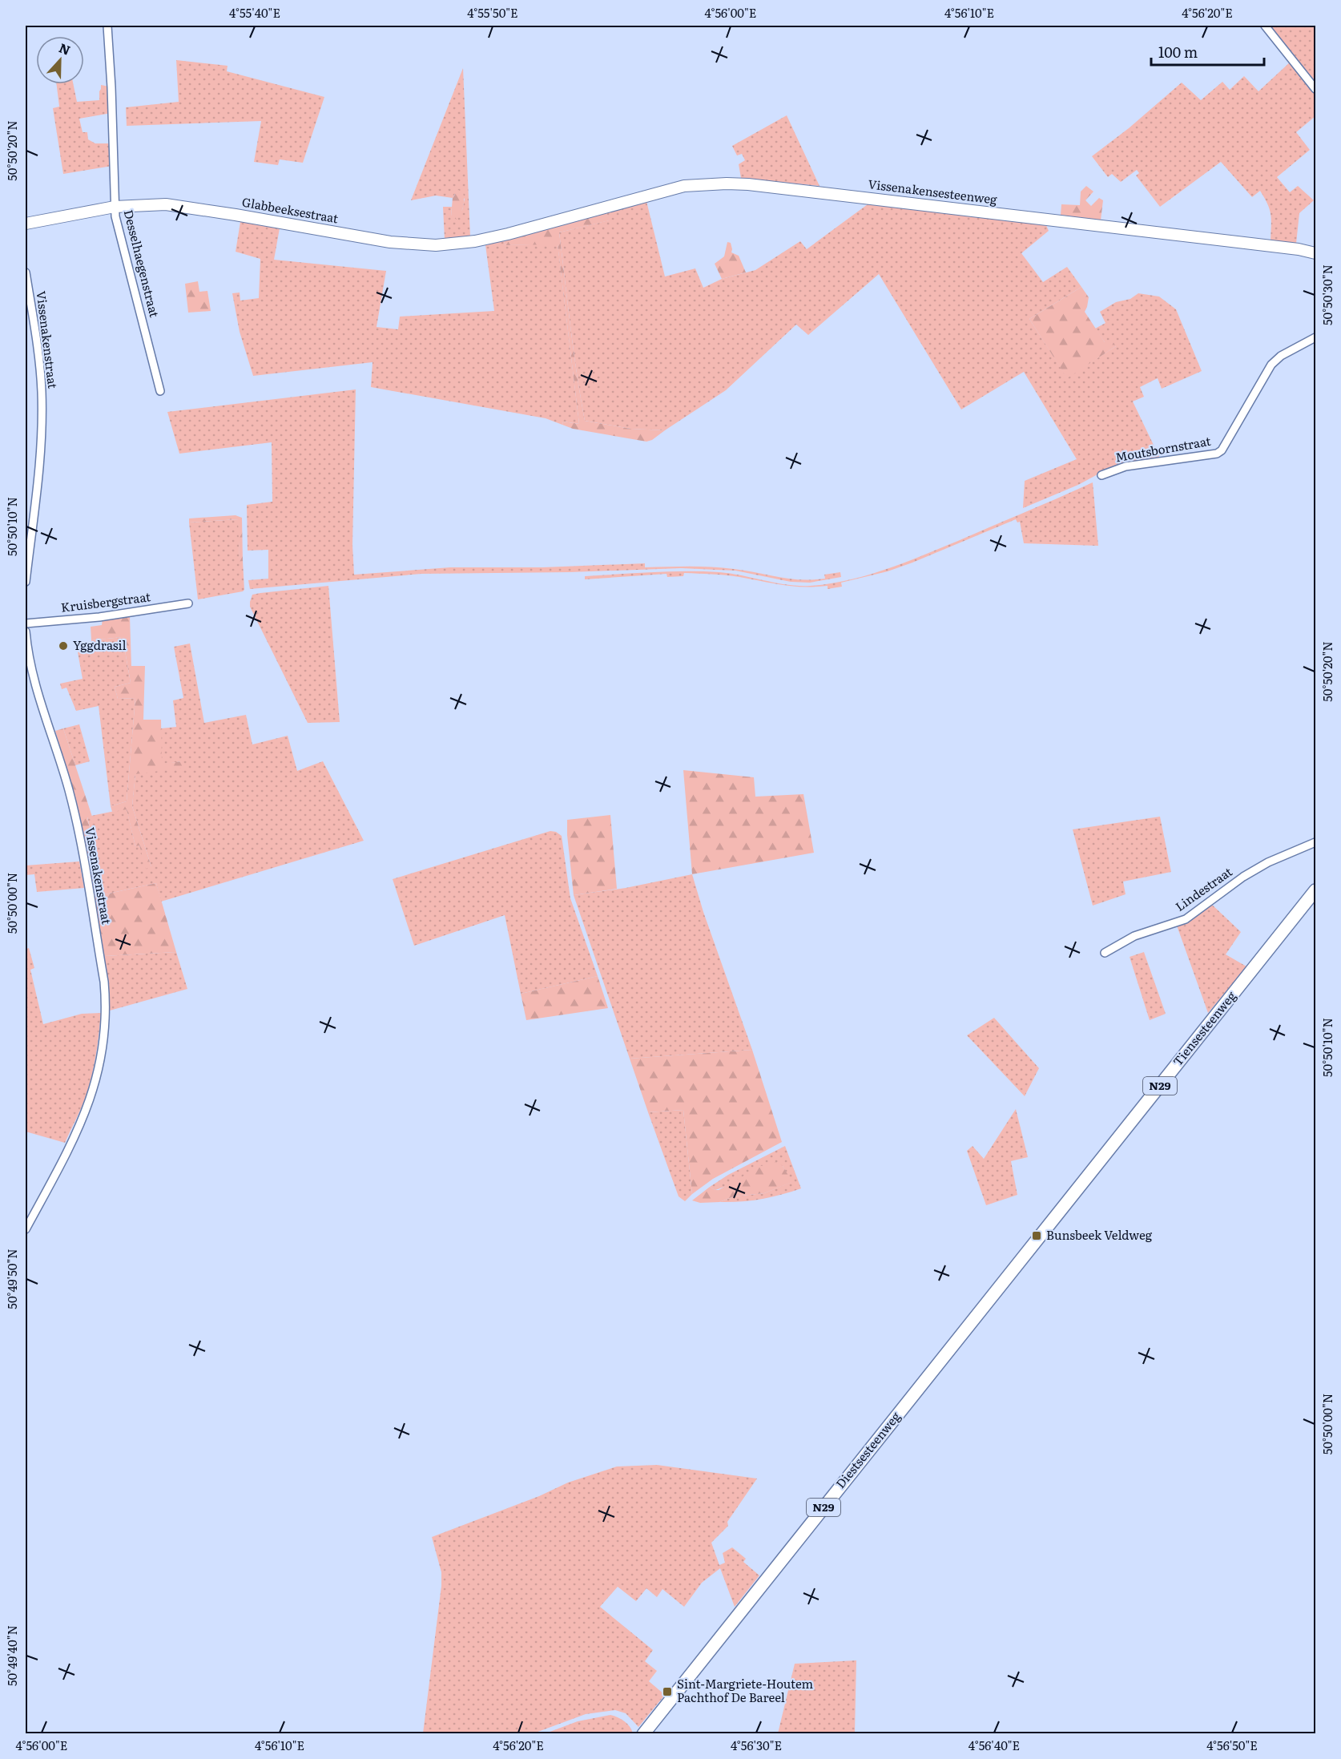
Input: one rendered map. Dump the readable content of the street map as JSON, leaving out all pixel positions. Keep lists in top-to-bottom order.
{
  "streets": {
    "main road": ["Tiensesteenweg", "N29", "Diestsesteenweg"],
    "street": [
      "Vissenakensesteenweg",
      "Glabbeeksestraat",
      "Desselhaegenstraat",
      "Vissenakenstraat",
      "Moutsbornstraat",
      "Kruisbergstraat",
      "Lindestraat"
    ]
  },
  "crossings": [
    ["Vissenakensesteenweg", "Glabbeeksestraat"],
    ["Glabbeeksestraat", "Desselhaegenstraat"],
    ["Tiensesteenweg", "Diestsesteenweg"]
  ],
  "places": {
    "other": ["Yggdrasil"],
    "transit": ["Bunsbeek Veldweg", "Sint-Margriete-Houtem Pachthof De Bareel"]
  },
  "scale_bar": "100 m",
  "north": "top",
  "coordinates": [
    "4°55'40\"E",
    "4°55'50\"E",
    "4°56'00\"E",
    "4°56'10\"E",
    "4°56'20\"E",
    "50°50'20\"N",
    "50°50'30\"N",
    "50°50'10\"N",
    "50°50'00\"N",
    "50°49'50\"N",
    "50°49'40\"N",
    "4°56'30\"E",
    "4°56'40\"E",
    "4°56'50\"E"
  ]
}
